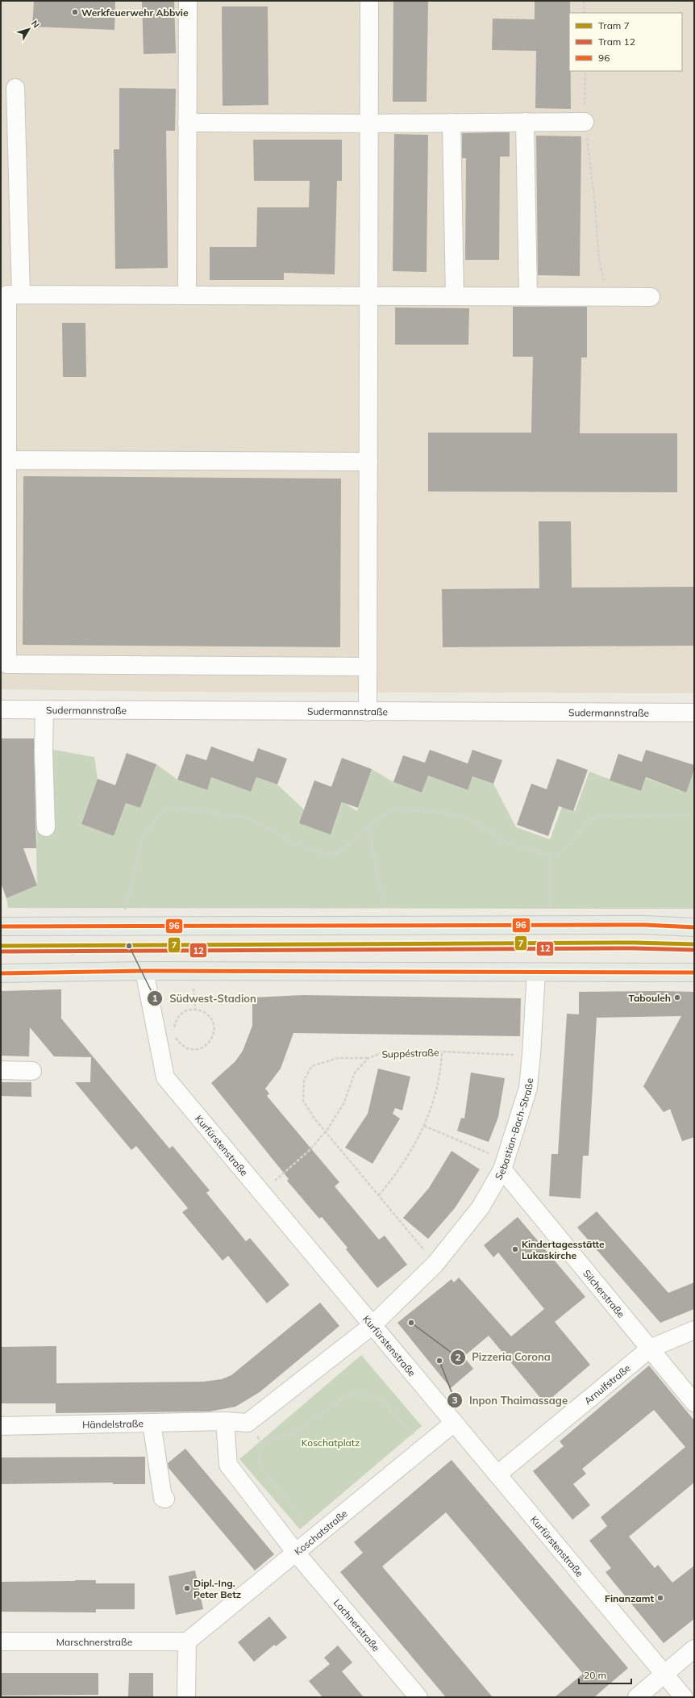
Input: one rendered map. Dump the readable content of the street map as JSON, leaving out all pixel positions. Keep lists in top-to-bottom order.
{
  "streets": {
    "street": [
      "Sudermannstraße",
      "Sebastian-Bach-Straße",
      "Kurfürstenstraße",
      "Silcherstraße",
      "Arnulfstraße",
      "Händelstraße",
      "Koschatstraße",
      "Lachnerstraße",
      "Marschnerstraße"
    ],
    "path": ["Suppéstraße"]
  },
  "crossings": [
    ["Suppéstraße", "Sebastian-Bach-Straße"],
    ["Suppéstraße", "Kurfürstenstraße"],
    ["Sebastian-Bach-Straße", "Kurfürstenstraße"],
    ["Sebastian-Bach-Straße", "Silcherstraße"],
    ["Kurfürstenstraße", "Arnulfstraße"],
    ["Kurfürstenstraße", "Koschatstraße"],
    ["Silcherstraße", "Arnulfstraße"],
    ["Koschatstraße", "Lachnerstraße"],
    ["Koschatstraße", "Marschnerstraße"]
  ],
  "parks": ["Koschatplatz"],
  "places": [
    "Werkfeuerwehr Abbvie",
    "Südwest-Stadion",
    "Tabouleh",
    "Kindertagesstätte Lukaskirche",
    "Pizzeria Corona",
    "Inpon Thaimassage",
    "Dipl.-Ing. Peter Betz",
    "Finanzamt"
  ],
  "lines": ["transit line 96", "tram line 7", "tram line 12"],
  "legend": ["Tram 7", "Tram 12", "96"],
  "scale_bar": "20 m",
  "north": "top right"
}
